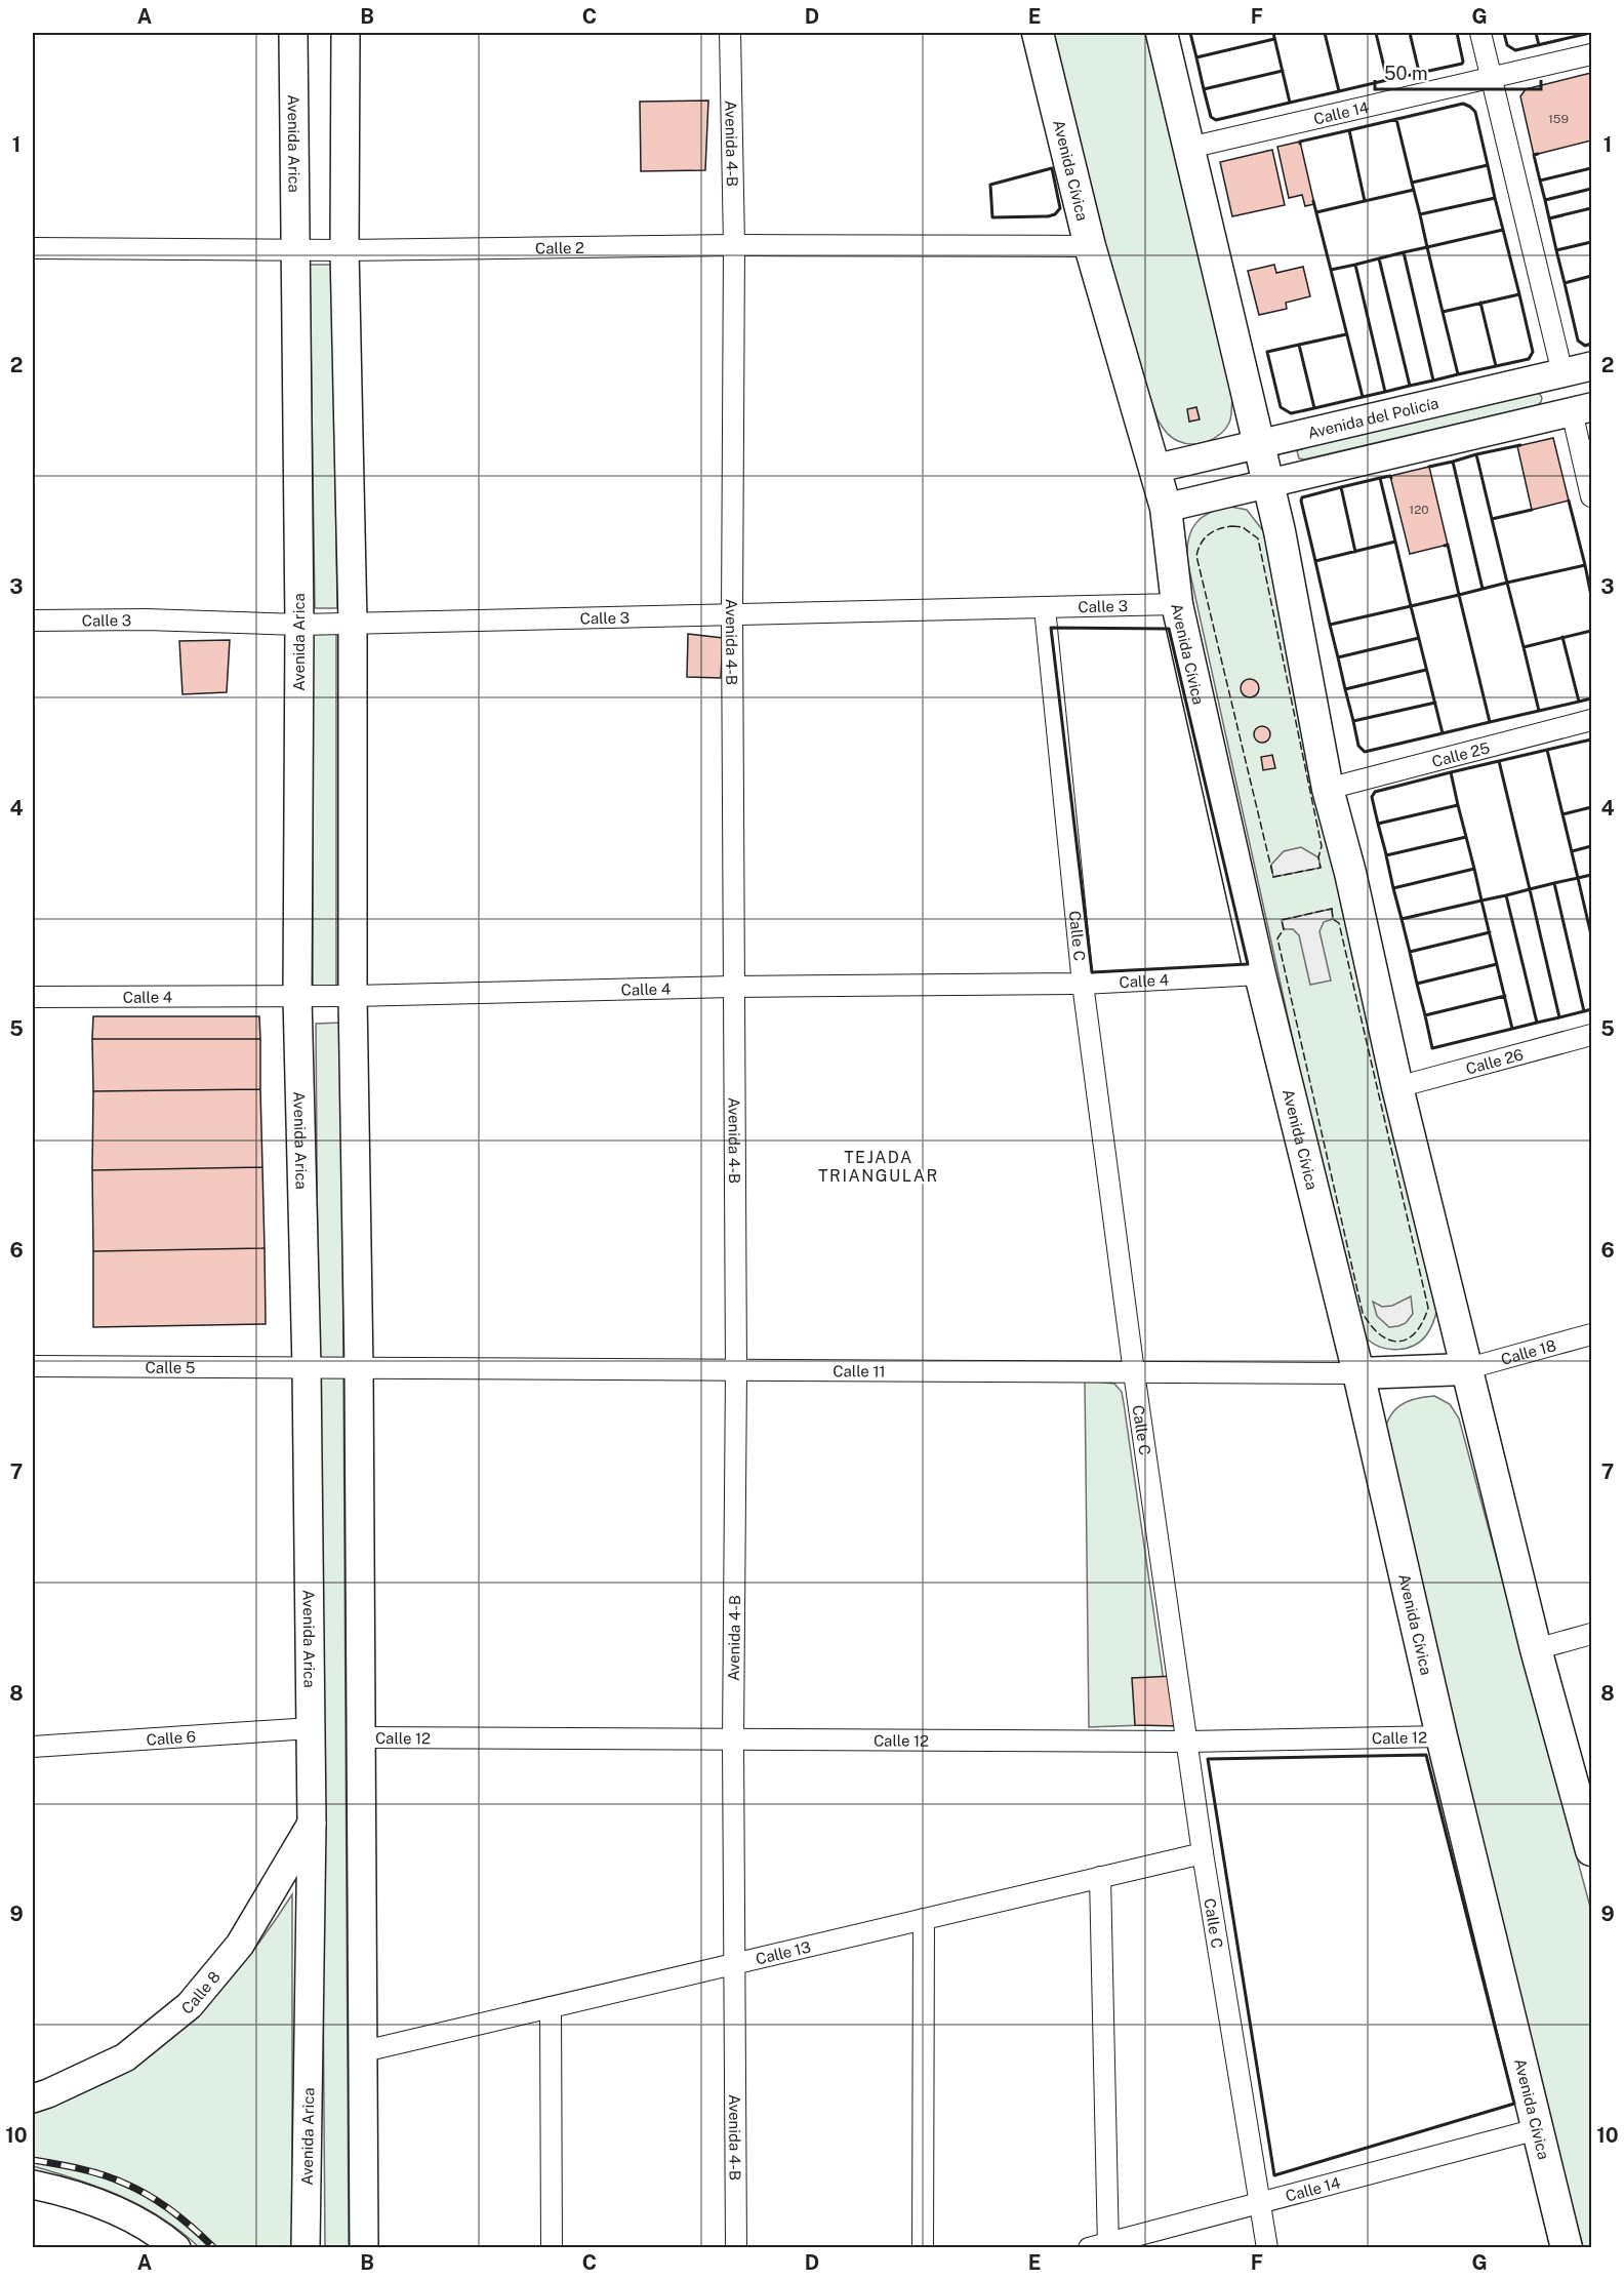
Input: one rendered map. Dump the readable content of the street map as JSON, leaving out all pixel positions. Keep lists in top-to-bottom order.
{
  "streets": {
    "main road": ["Avenida Cívica"],
    "street": [
      "Calle 14",
      "Avenida Arica",
      "Avenida 4-B",
      "Calle 2",
      "Avenida del Policía",
      "Calle 3",
      "Calle 25",
      "Calle C",
      "Calle 4",
      "Calle 26",
      "Calle 18",
      "Calle 5",
      "Calle 11",
      "Calle 6",
      "Calle 12",
      "Calle 13",
      "Calle 8"
    ]
  },
  "crossings": [
    ["Calle 14", "Avenida Cívica"],
    ["Calle 14", "Calle C"],
    ["Avenida Arica", "Calle 2"],
    ["Avenida Arica", "Calle 3"],
    ["Avenida Arica", "Calle 4"],
    ["Avenida Arica", "Calle 5"],
    ["Avenida Arica", "Calle 6"],
    ["Avenida Arica", "Calle 8"],
    ["Avenida 4-B", "Calle 2"],
    ["Avenida 4-B", "Calle 3"],
    ["Avenida 4-B", "Calle 4"],
    ["Avenida 4-B", "Calle 11"],
    ["Avenida 4-B", "Calle 12"],
    ["Avenida 4-B", "Calle 13"],
    ["Avenida Cívica", "Calle 2"],
    ["Avenida Cívica", "Avenida del Policía"],
    ["Avenida Cívica", "Calle 3"],
    ["Avenida Cívica", "Calle 4"],
    ["Avenida Cívica", "Calle 11"],
    ["Avenida Cívica", "Calle 12"],
    ["Calle 3", "Calle C"],
    ["Calle C", "Calle 4"],
    ["Calle C", "Calle 11"],
    ["Calle C", "Calle 12"],
    ["Calle C", "Calle 13"],
    ["Calle 5", "Calle 11"]
  ],
  "districts": ["TEJADA TRIANGULAR"],
  "house_numbers": ["159", "120"],
  "scale_bar": "50 m",
  "grid": {
    "columns": [
      "A",
      "B",
      "C",
      "D",
      "E",
      "F",
      "G"
    ],
    "rows": [
      "1",
      "2",
      "3",
      "4",
      "5",
      "6",
      "7",
      "8",
      "9",
      "10"
    ]
  }
}
